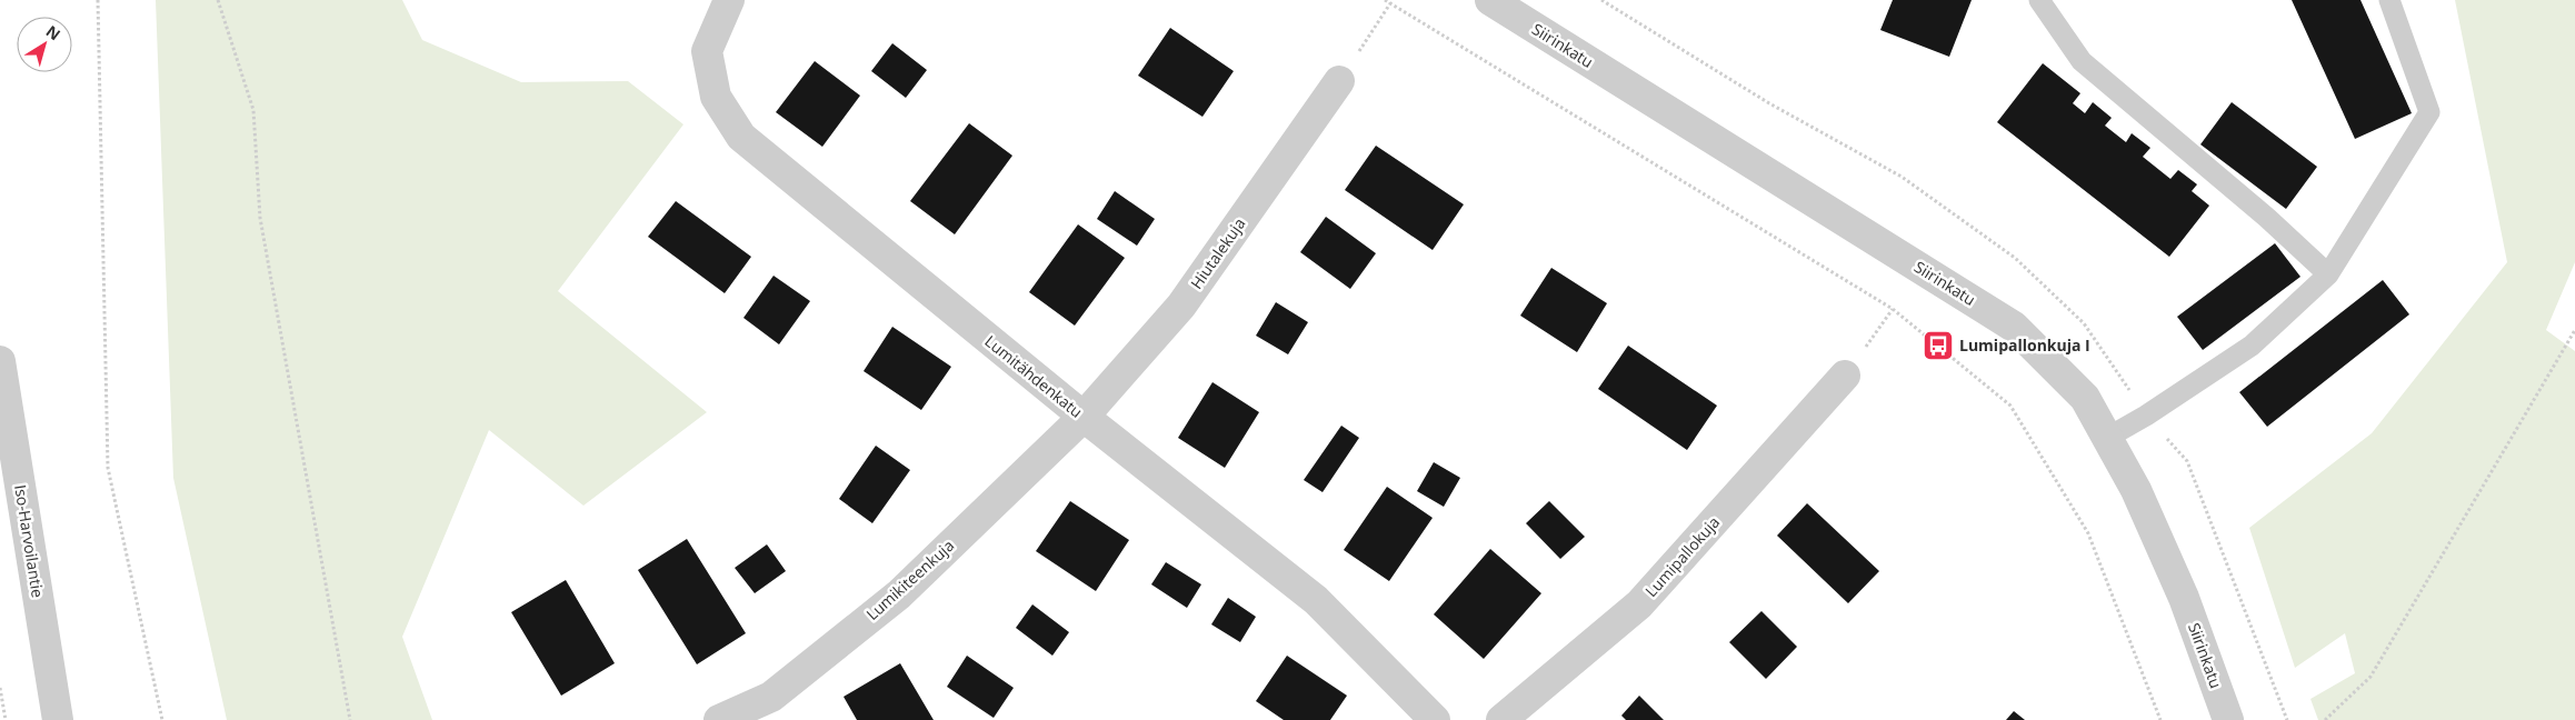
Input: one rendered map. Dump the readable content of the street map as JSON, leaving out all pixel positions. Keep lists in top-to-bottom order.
{
  "streets": {
    "street": [
      "Siirinkatu",
      "Hiutalekuja",
      "Lumitähdenkatu",
      "Iso-Harvoilantie",
      "Lumipallokuja",
      "Lumikiteenkuja"
    ]
  },
  "crossings": [
    ["Hiutalekuja", "Lumitähdenkatu"],
    ["Hiutalekuja", "Lumikiteenkuja"],
    ["Lumitähdenkatu", "Lumikiteenkuja"]
  ],
  "places": {
    "bus stop": ["Lumipallonkuja I"]
  },
  "north": "top right"
}
